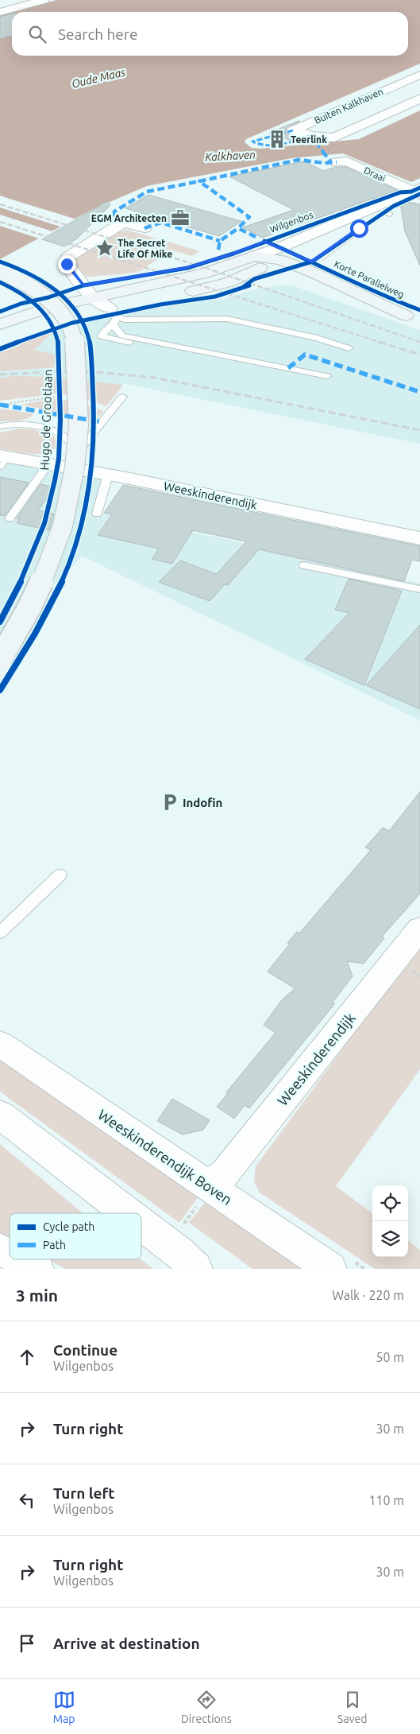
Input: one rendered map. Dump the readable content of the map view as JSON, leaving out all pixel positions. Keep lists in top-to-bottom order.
{
  "streets": {
    "main road": ["Wilgenbos", "Korte Parallelweg"],
    "street": [
      "Buiten Kalkhaven",
      "Draai",
      "Weeskinderendijk",
      "Weeskinderendijk Boven"
    ],
    "cycle path": ["Hugo de Grootlaan"]
  },
  "crossings": [
    ["Draai", "Wilgenbos"],
    ["Wilgenbos", "Korte Parallelweg"],
    ["Weeskinderendijk", "Weeskinderendijk Boven"]
  ],
  "water": ["Oude Maas", "Kalkhaven"],
  "places": {
    "building": ["Teerlink"],
    "office": ["EGM Architecten"],
    "place": ["The Secret Life Of Mike"],
    "parking": ["Indofin"]
  },
  "legend": ["Cycle path", "Path"],
  "page": {
    "search": "Search here",
    "heading": ["3 min", "Walk · 220 m"],
    "list": [
      ["Continue", "Wilgenbos", "50 m"],
      ["Turn right", "30 m"],
      ["Turn left", "Wilgenbos", "110 m"],
      ["Turn right", "Wilgenbos", "30 m"],
      "Arrive at destination"
    ],
    "nav": ["Map", "Directions", "Saved"]
  }
}
